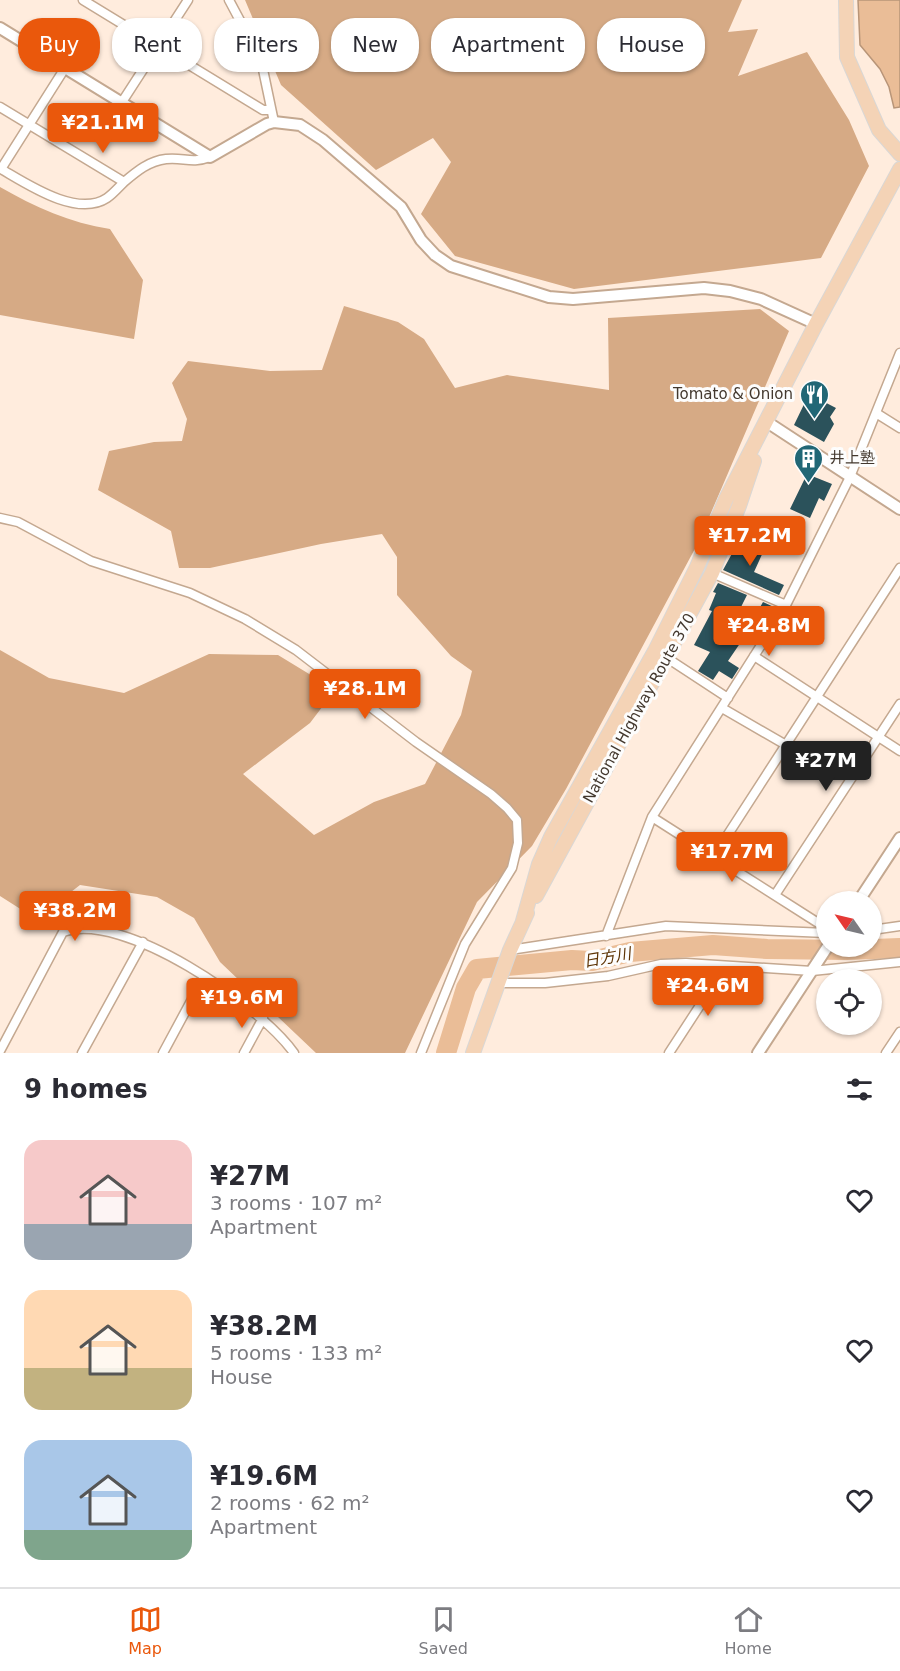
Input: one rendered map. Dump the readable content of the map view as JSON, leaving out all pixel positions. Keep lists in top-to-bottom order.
{
  "streets": {
    "highway": ["National Highway Route 370"]
  },
  "water": ["日方川"],
  "places": {
    "restaurant": ["Tomato & Onion"],
    "building": ["井上塾"]
  },
  "north": "top left",
  "page": {
    "chip": [
      "Buy",
      "Rent",
      "Filters",
      "New",
      "Apartment",
      "House"
    ],
    "price": [
      "¥21.1M",
      "¥17.2M",
      "¥24.8M",
      "¥28.1M",
      "¥27M",
      "¥17.7M",
      "¥38.2M",
      "¥24.6M",
      "¥19.6M"
    ],
    "heading": "9 homes",
    "list": [
      {
        "name": "¥27M",
        "note": "3 rooms · 107 m² · Apartment"
      },
      {
        "name": "¥38.2M",
        "note": "5 rooms · 133 m² · House"
      },
      {
        "name": "¥19.6M",
        "note": "2 rooms · 62 m² · Apartment"
      }
    ],
    "tabs": ["Map", "Saved", "Home"]
  }
}
